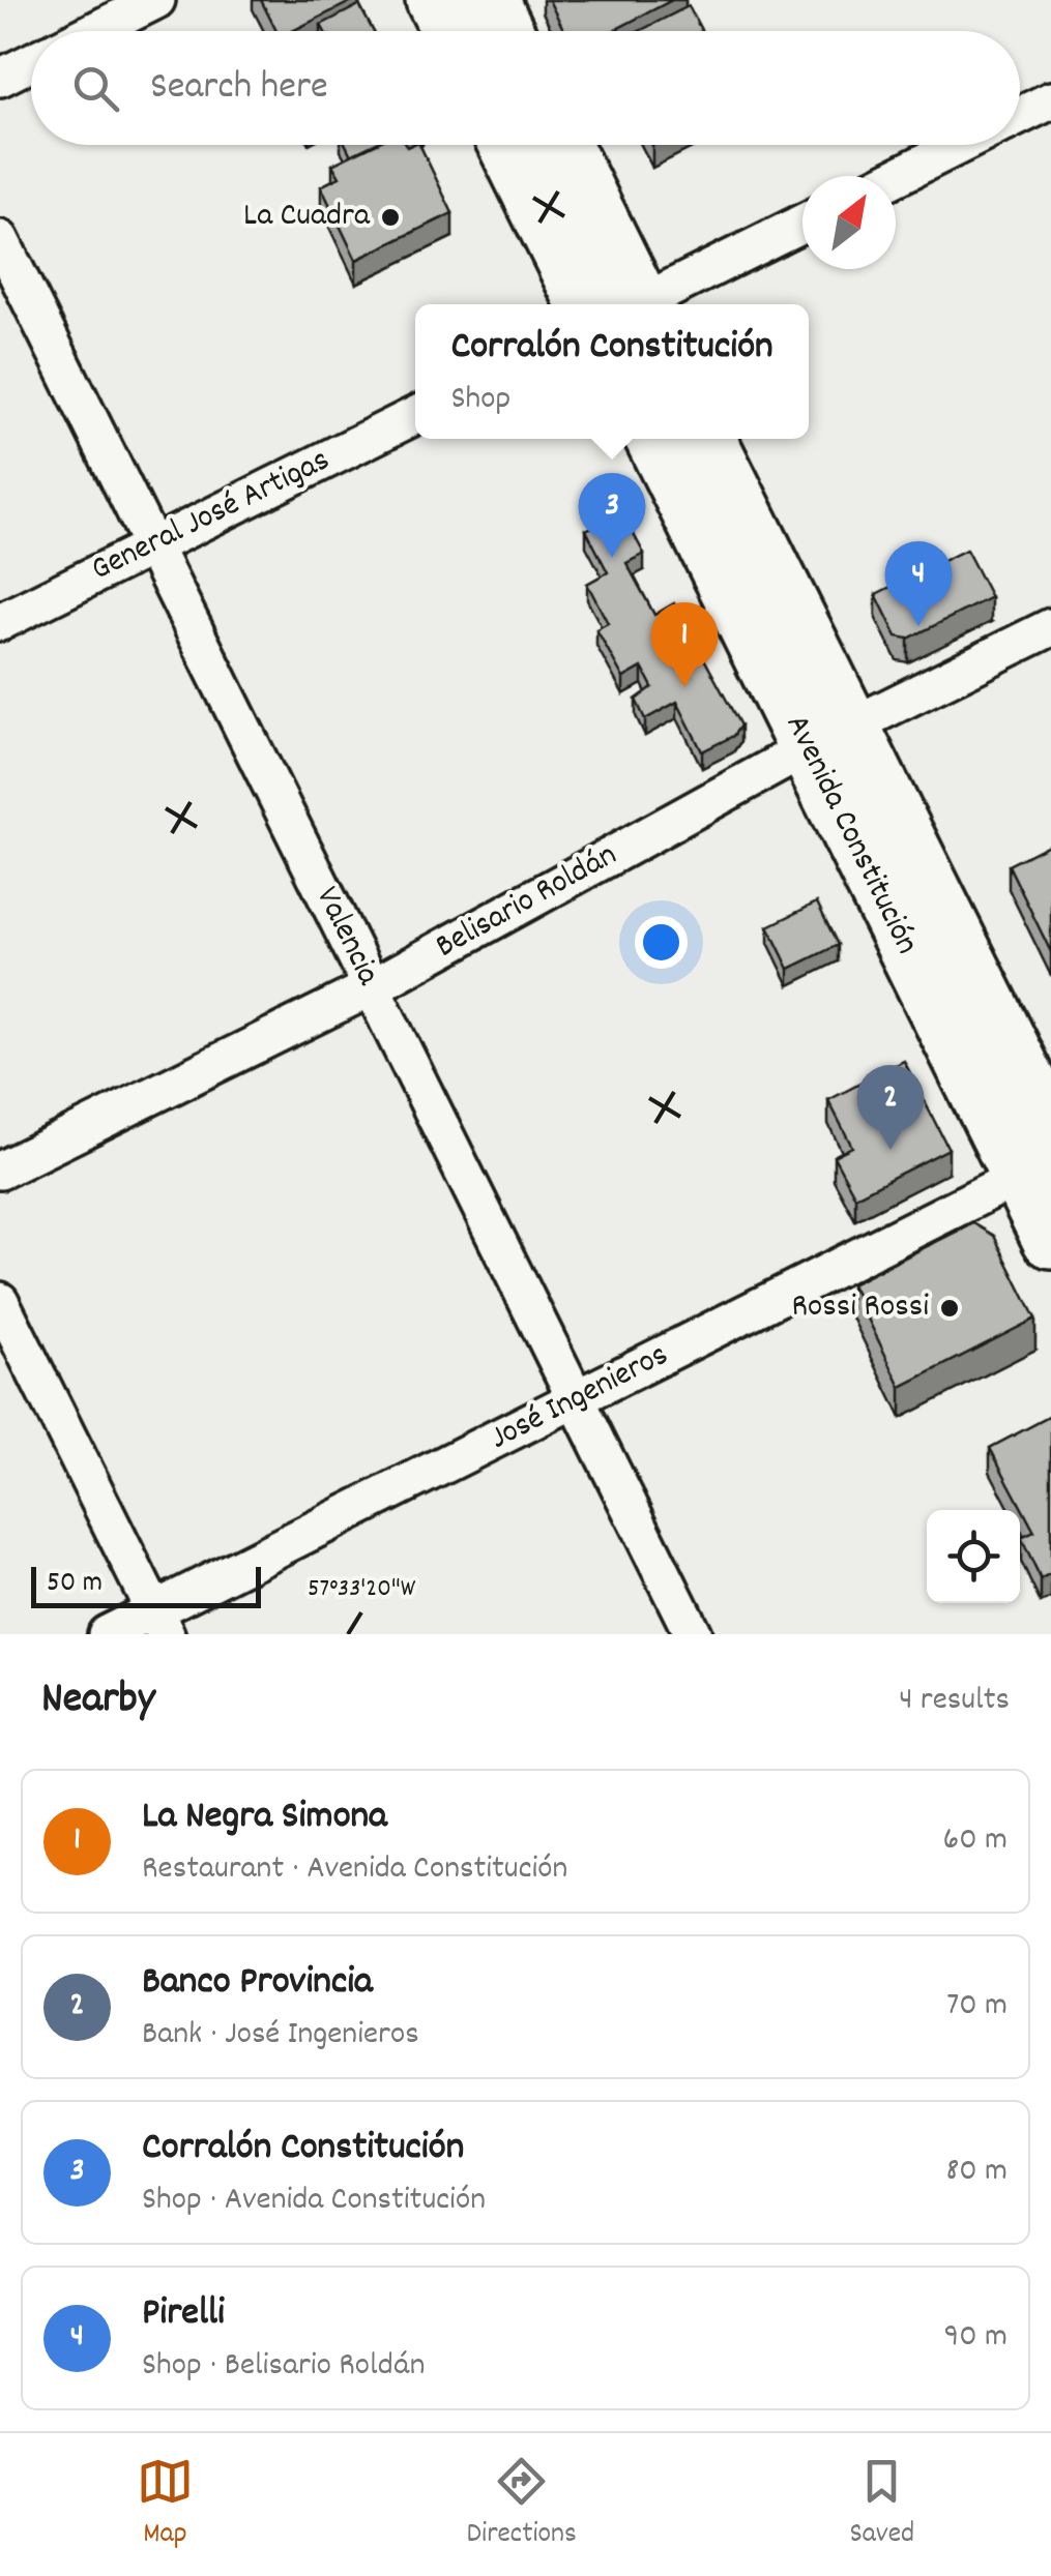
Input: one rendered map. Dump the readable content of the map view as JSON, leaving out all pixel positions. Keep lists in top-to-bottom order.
{
  "streets": {
    "main road": ["Avenida Constitución"],
    "street": [
      "General José Artigas",
      "Belisario Roldán",
      "Valencia",
      "José Ingenieros"
    ]
  },
  "crossings": [
    ["General José Artigas", "Valencia"],
    ["Avenida Constitución", "Belisario Roldán"],
    ["Avenida Constitución", "José Ingenieros"],
    ["Belisario Roldán", "Valencia"],
    ["Valencia", "José Ingenieros"]
  ],
  "places": ["La Cuadra", "Rossi Rossi"],
  "scale_bar": "50 m",
  "north": "top right",
  "page": {
    "search": "Search here",
    "popup": ["Corralón Constitución", "Shop"],
    "pins": [
      "3",
      "4",
      "1",
      "2"
    ],
    "scale": "50 m",
    "heading": ["Nearby", "4 results"],
    "list": [
      {
        "mark": "1",
        "name": "La Negra Simona",
        "note": "Restaurant · Avenida Constitución",
        "value": "60 m"
      },
      {
        "mark": "2",
        "name": "Banco Provincia",
        "note": "Bank · José Ingenieros",
        "value": "70 m"
      },
      {
        "mark": "3",
        "name": "Corralón Constitución",
        "note": "Shop · Avenida Constitución",
        "value": "80 m"
      },
      {
        "mark": "4",
        "name": "Pirelli",
        "note": "Shop · Belisario Roldán",
        "value": "90 m"
      }
    ],
    "nav": ["Map", "Directions", "Saved"]
  },
  "coordinates": ["57°33'20\"W"]
}
